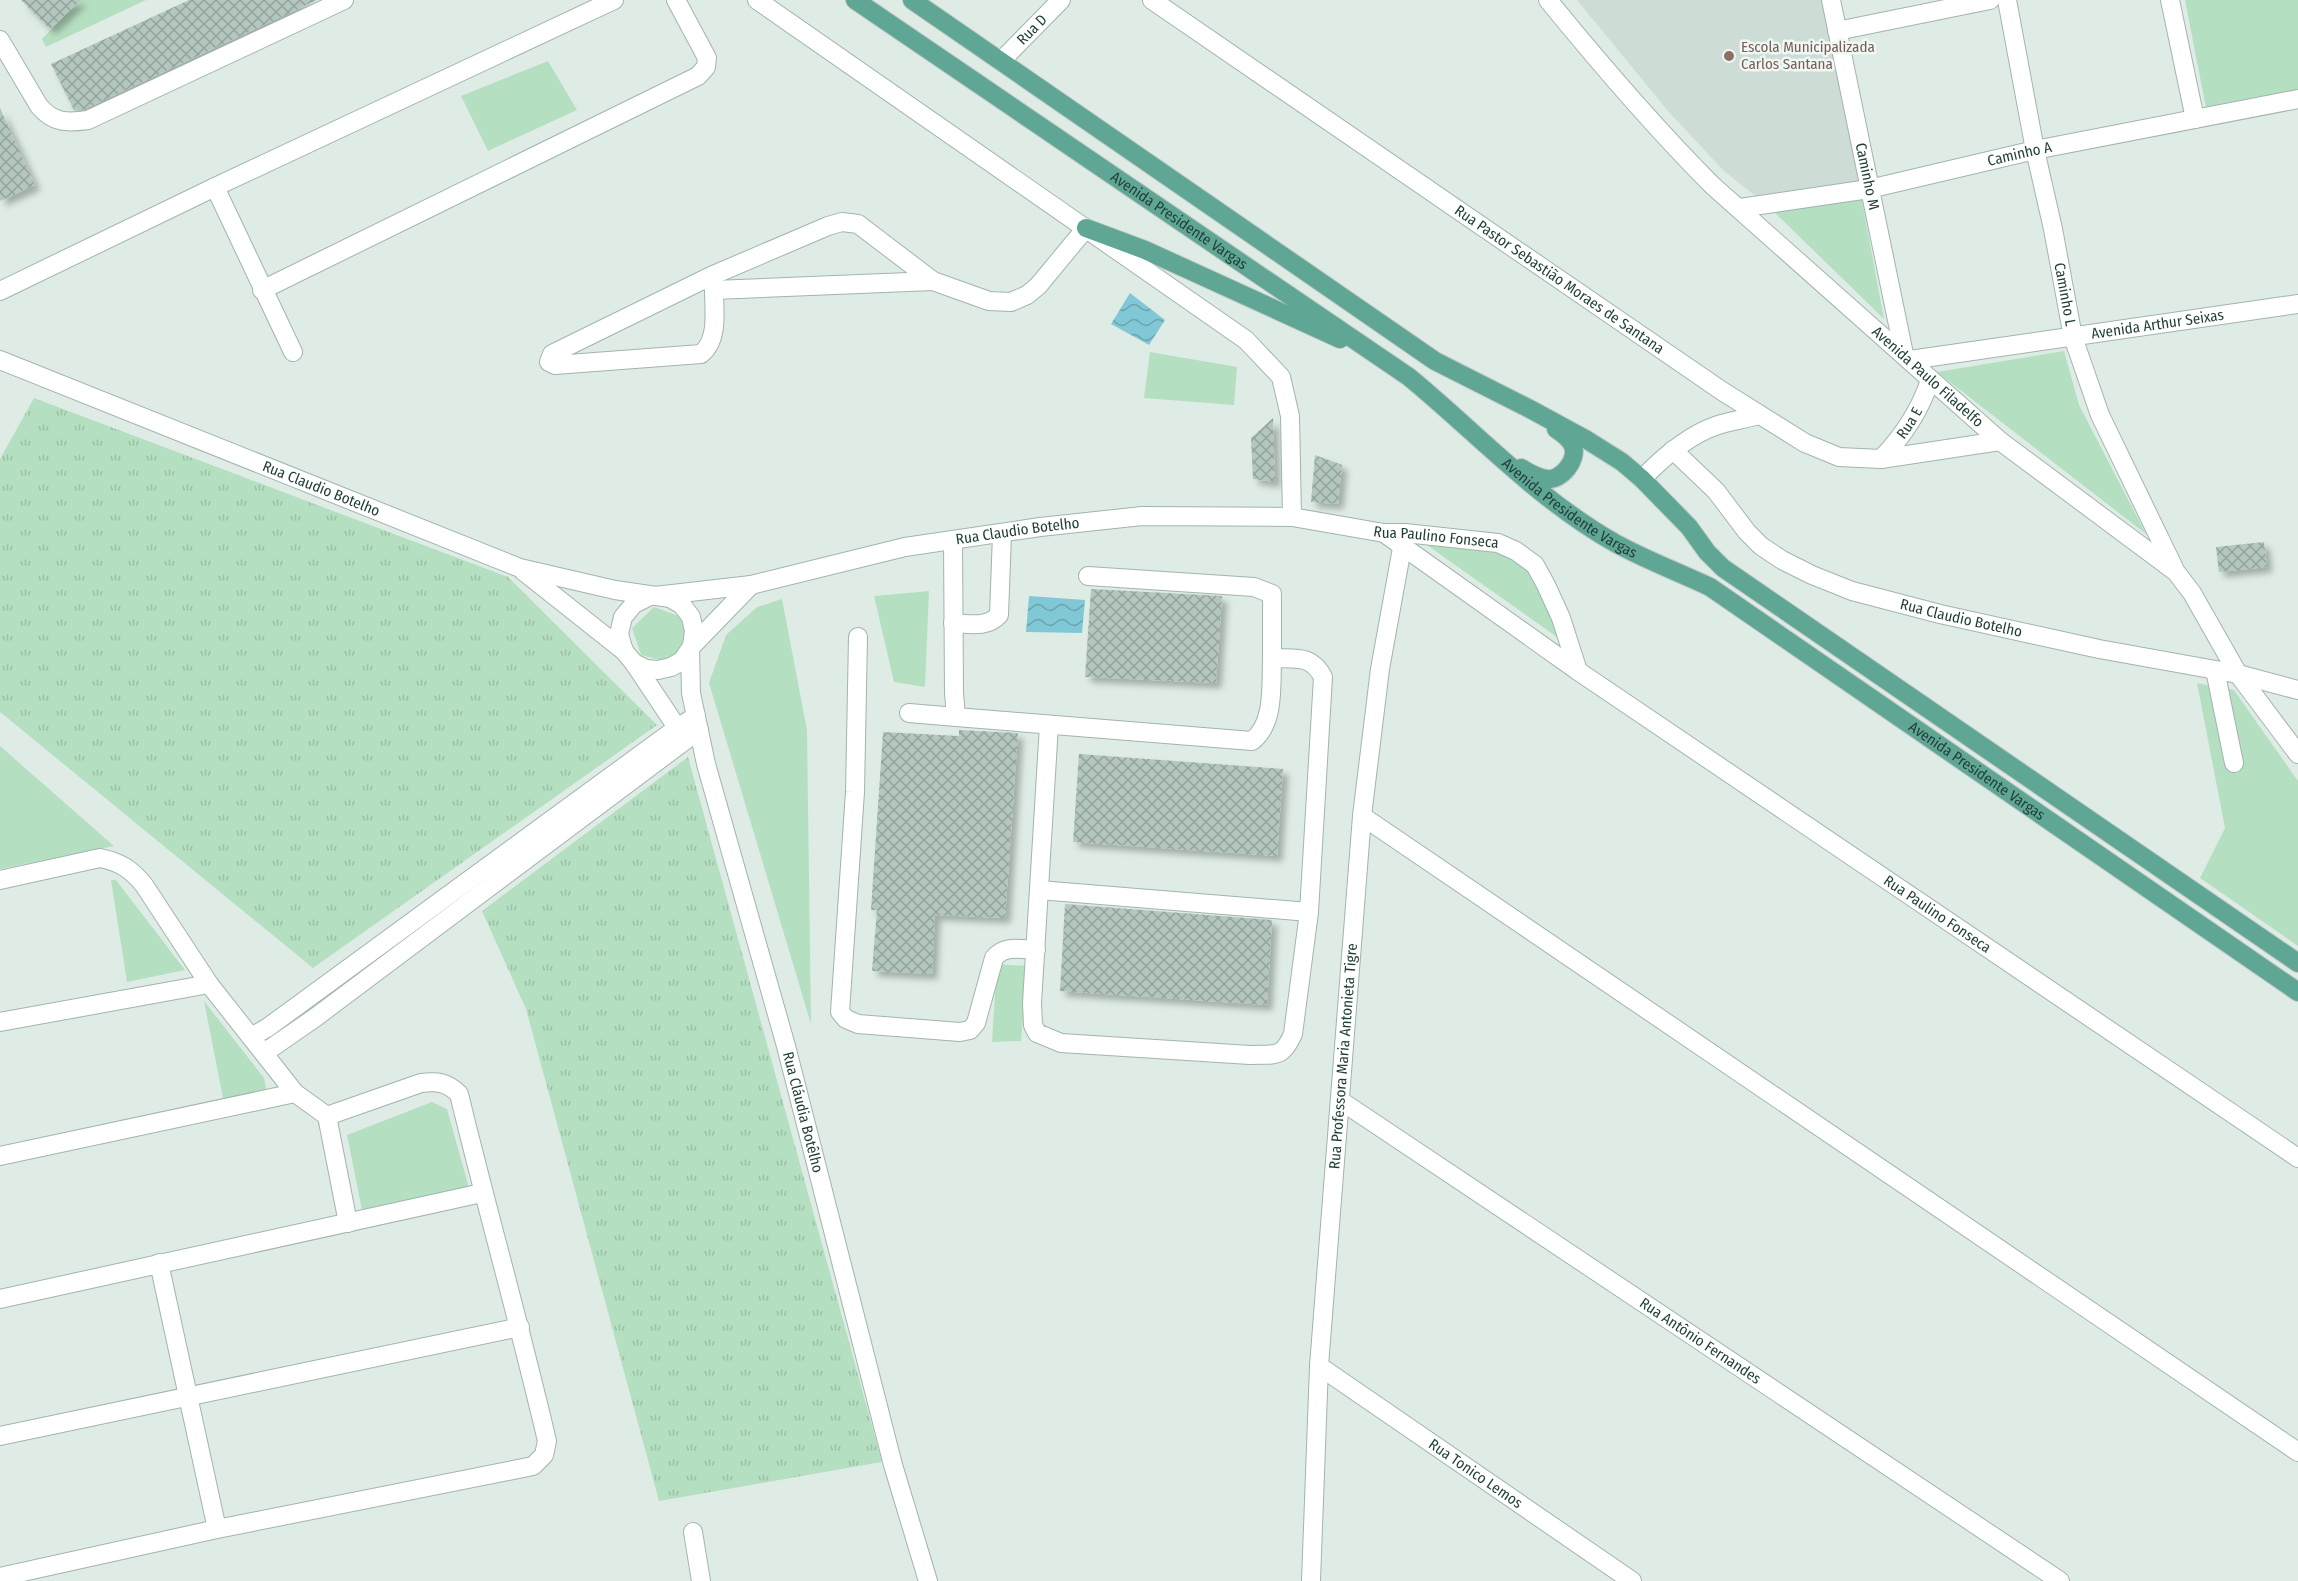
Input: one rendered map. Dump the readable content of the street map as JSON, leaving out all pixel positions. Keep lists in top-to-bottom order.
{
  "streets": {
    "main road": ["Avenida Presidente Vargas"],
    "street": [
      "Rua D",
      "Caminho A",
      "Caminho M",
      "Rua Pastor Sebastião Moraes de Santana",
      "Caminho L",
      "Avenida Arthur Seixas",
      "Avenida Paulo Filadelfo",
      "Rua E",
      "Rua Claudio Botelho",
      "Rua Paulino Fonseca",
      "Rua Professora Maria Antonieta Tigre",
      "Rua Cláudia Botêlho",
      "Rua Antônio Fernandes",
      "Rua Tonico Lemos"
    ]
  },
  "crossings": [
    ["Rua D", "Avenida Presidente Vargas"],
    ["Caminho A", "Caminho M"],
    ["Caminho A", "Caminho L"],
    ["Caminho A", "Avenida Paulo Filadelfo"],
    ["Caminho M", "Avenida Arthur Seixas"],
    ["Caminho M", "Avenida Paulo Filadelfo"],
    ["Rua Pastor Sebastião Moraes de Santana", "Avenida Paulo Filadelfo"],
    ["Rua Pastor Sebastião Moraes de Santana", "Rua E"],
    ["Caminho L", "Avenida Arthur Seixas"],
    ["Caminho L", "Avenida Paulo Filadelfo"],
    ["Avenida Arthur Seixas", "Avenida Paulo Filadelfo"],
    ["Avenida Paulo Filadelfo", "Rua E"],
    ["Avenida Paulo Filadelfo", "Rua Claudio Botelho"],
    ["Rua Claudio Botelho", "Rua Paulino Fonseca"],
    ["Rua Claudio Botelho", "Rua Cláudia Botêlho"],
    ["Rua Paulino Fonseca", "Rua Professora Maria Antonieta Tigre"],
    ["Rua Professora Maria Antonieta Tigre", "Rua Antônio Fernandes"],
    ["Rua Professora Maria Antonieta Tigre", "Rua Tonico Lemos"]
  ],
  "places": ["Escola Municipalizada Carlos Santana"]
}
